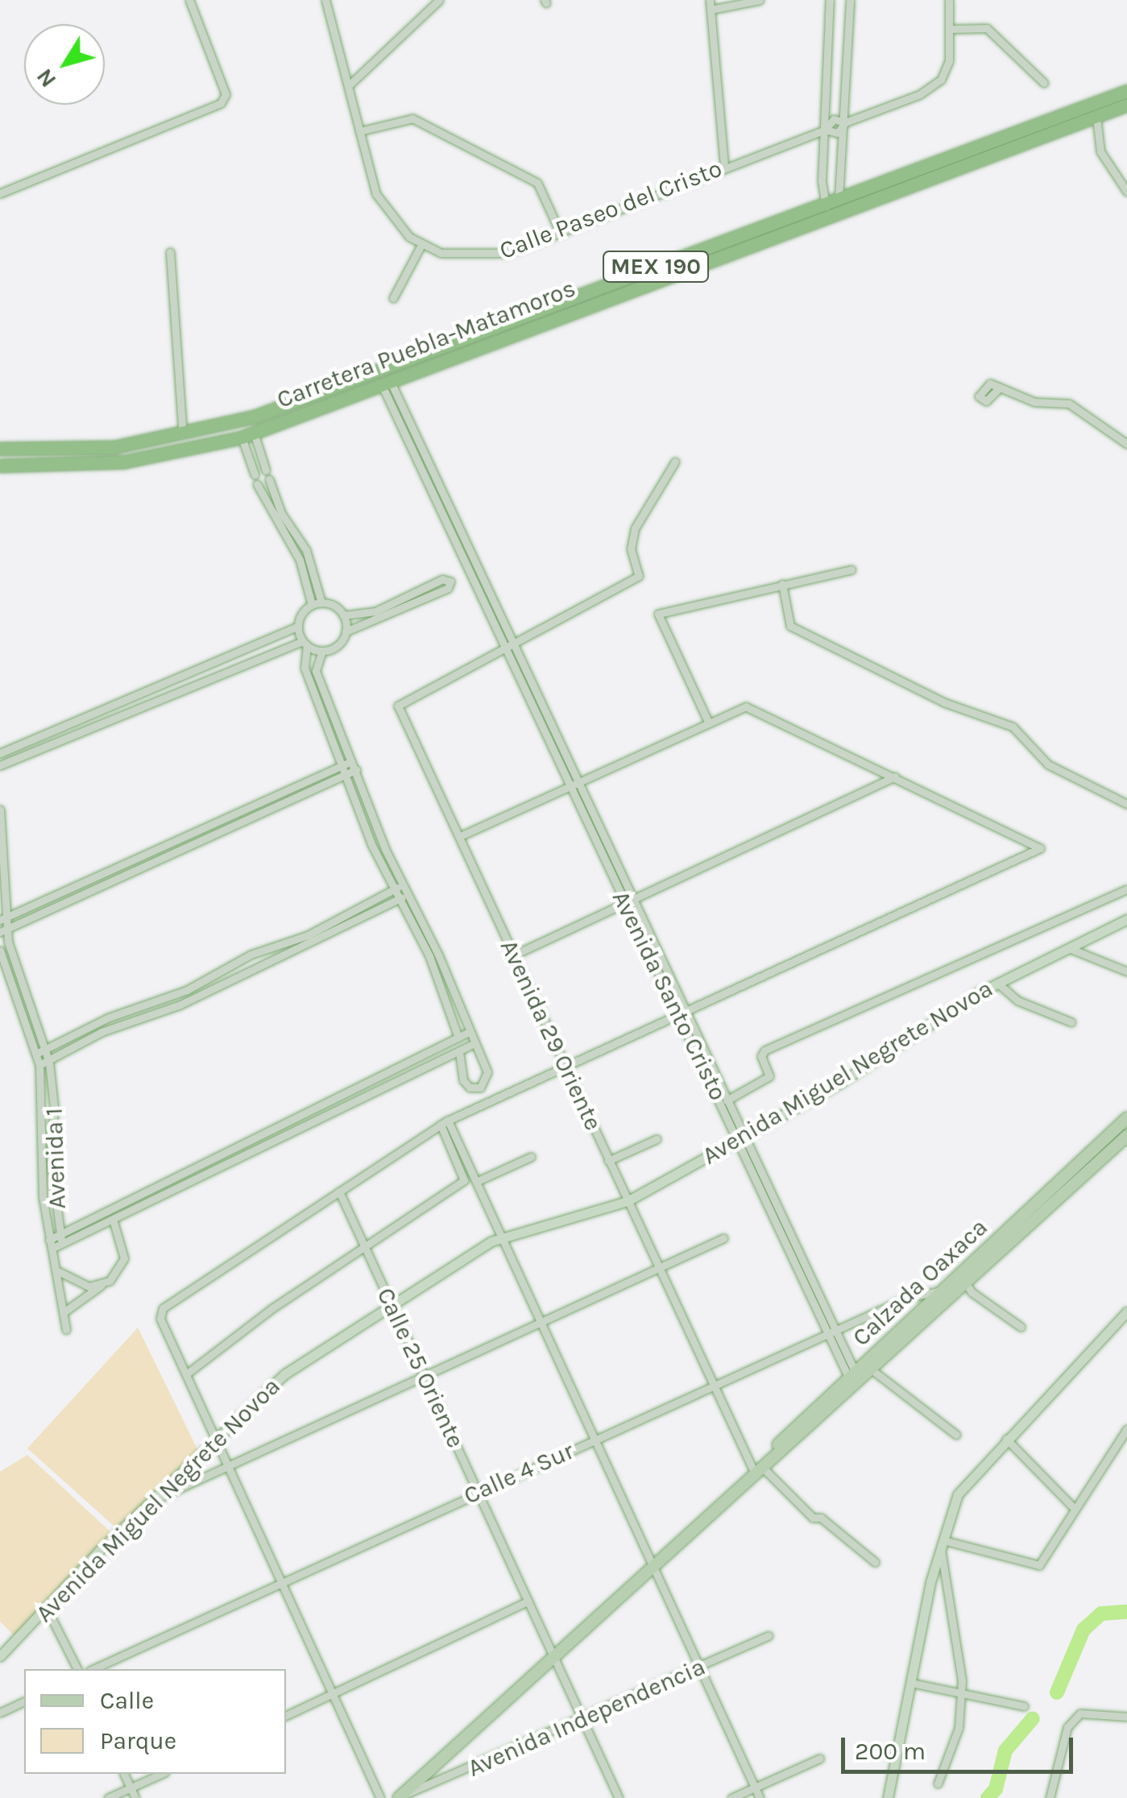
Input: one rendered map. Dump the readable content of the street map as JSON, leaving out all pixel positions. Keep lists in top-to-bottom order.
{
  "streets": {
    "highway": ["MEX 190", "Carretera Puebla-Matamoros"],
    "main road": ["Avenida Miguel Negrete Novoa", "Calzada Oaxaca"],
    "street": [
      "Calle Paseo del Cristo",
      "Avenida Santo Cristo",
      "Avenida 29 Oriente",
      "Avenida 1",
      "Calle 25 Oriente",
      "Calle 4 Sur",
      "Avenida Independencia"
    ]
  },
  "crossings": [
    ["Carretera Puebla-Matamoros", "Avenida Santo Cristo"],
    ["Avenida Santo Cristo", "Avenida 29 Oriente"],
    ["Avenida Santo Cristo", "Avenida Miguel Negrete Novoa"],
    ["Avenida Santo Cristo", "Calzada Oaxaca"],
    ["Avenida Santo Cristo", "Calle 4 Sur"],
    ["Avenida 29 Oriente", "Avenida Miguel Negrete Novoa"],
    ["Avenida 29 Oriente", "Calzada Oaxaca"],
    ["Avenida 29 Oriente", "Calle 4 Sur"],
    ["Avenida Miguel Negrete Novoa", "Calle 25 Oriente"],
    ["Calzada Oaxaca", "Calle 25 Oriente"],
    ["Calzada Oaxaca", "Calle 4 Sur"],
    ["Calzada Oaxaca", "Avenida Independencia"],
    ["Calle 25 Oriente", "Calle 4 Sur"],
    ["Calle 25 Oriente", "Avenida Independencia"]
  ],
  "legend": ["Calle", "Parque"],
  "scale_bar": "200 m",
  "north": "bottom left"
}
